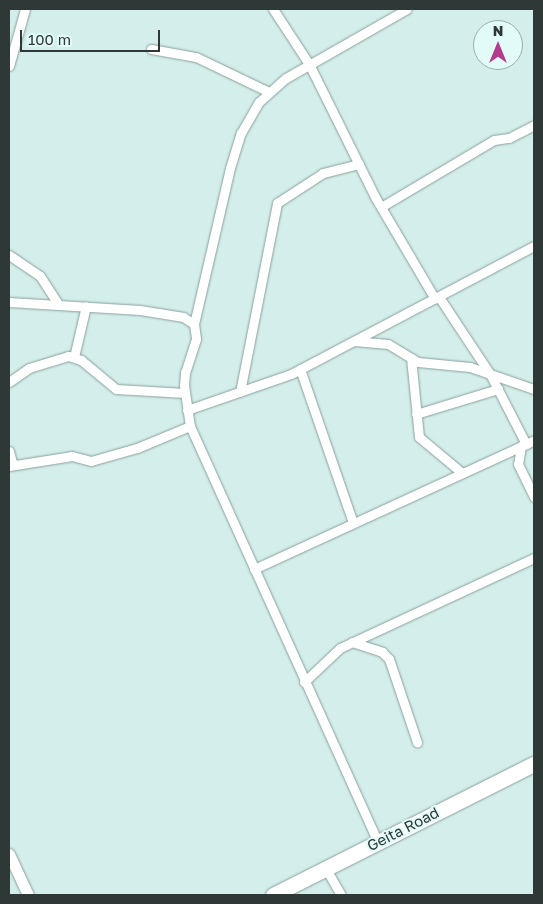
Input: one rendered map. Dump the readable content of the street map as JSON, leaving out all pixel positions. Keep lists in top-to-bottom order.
{
  "streets": {
    "highway": ["Geita Road"]
  },
  "scale_bar": "100 m",
  "north": "top"
}
